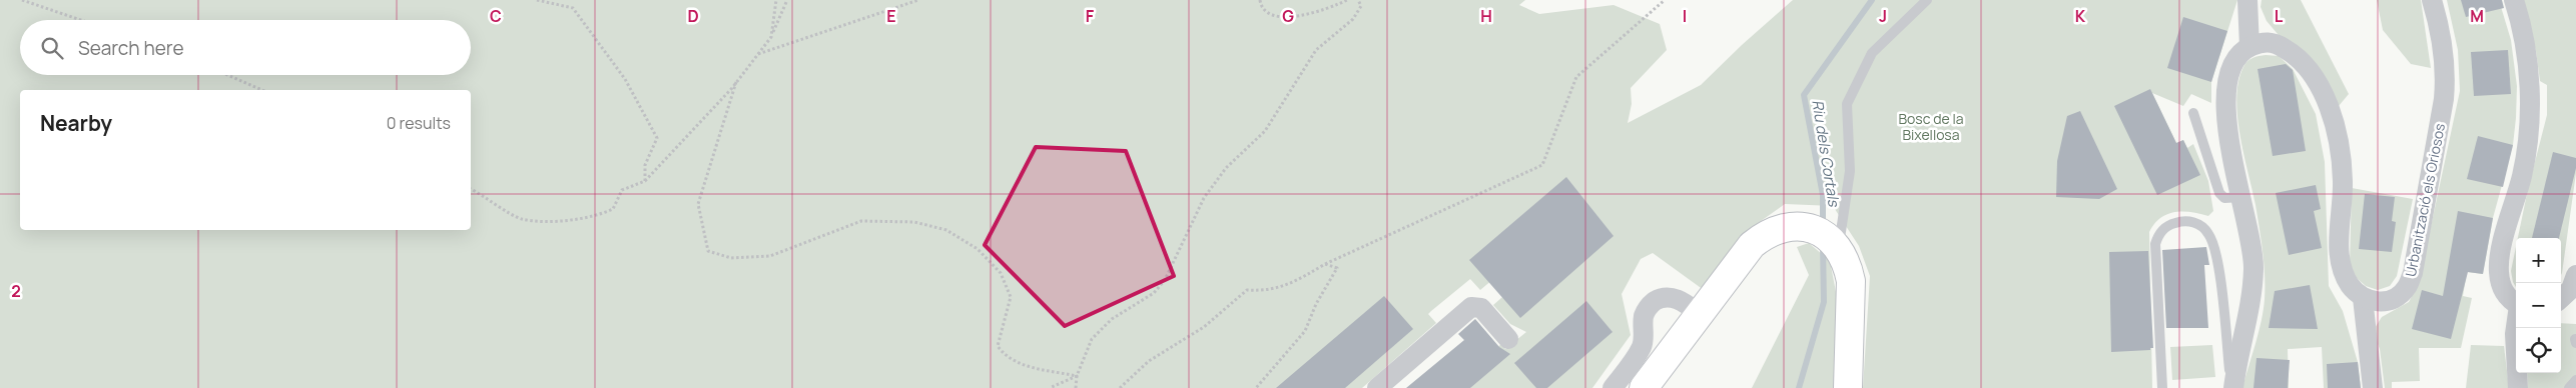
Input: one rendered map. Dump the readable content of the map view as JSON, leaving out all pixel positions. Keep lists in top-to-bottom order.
{
  "streets": {
    "street": ["Urbanització els Oriosos"]
  },
  "water": ["Riu dels Cortals"],
  "parks": ["Bosc de la Bixellosa"],
  "page": {
    "search": "Search here",
    "heading": ["Nearby", "0 results"],
    "map_buttons": ["+", "−"]
  },
  "grid": {
    "columns": [
      "C",
      "D",
      "E",
      "F",
      "G",
      "H",
      "I",
      "J",
      "K",
      "L",
      "M"
    ],
    "rows": ["2"]
  }
}
